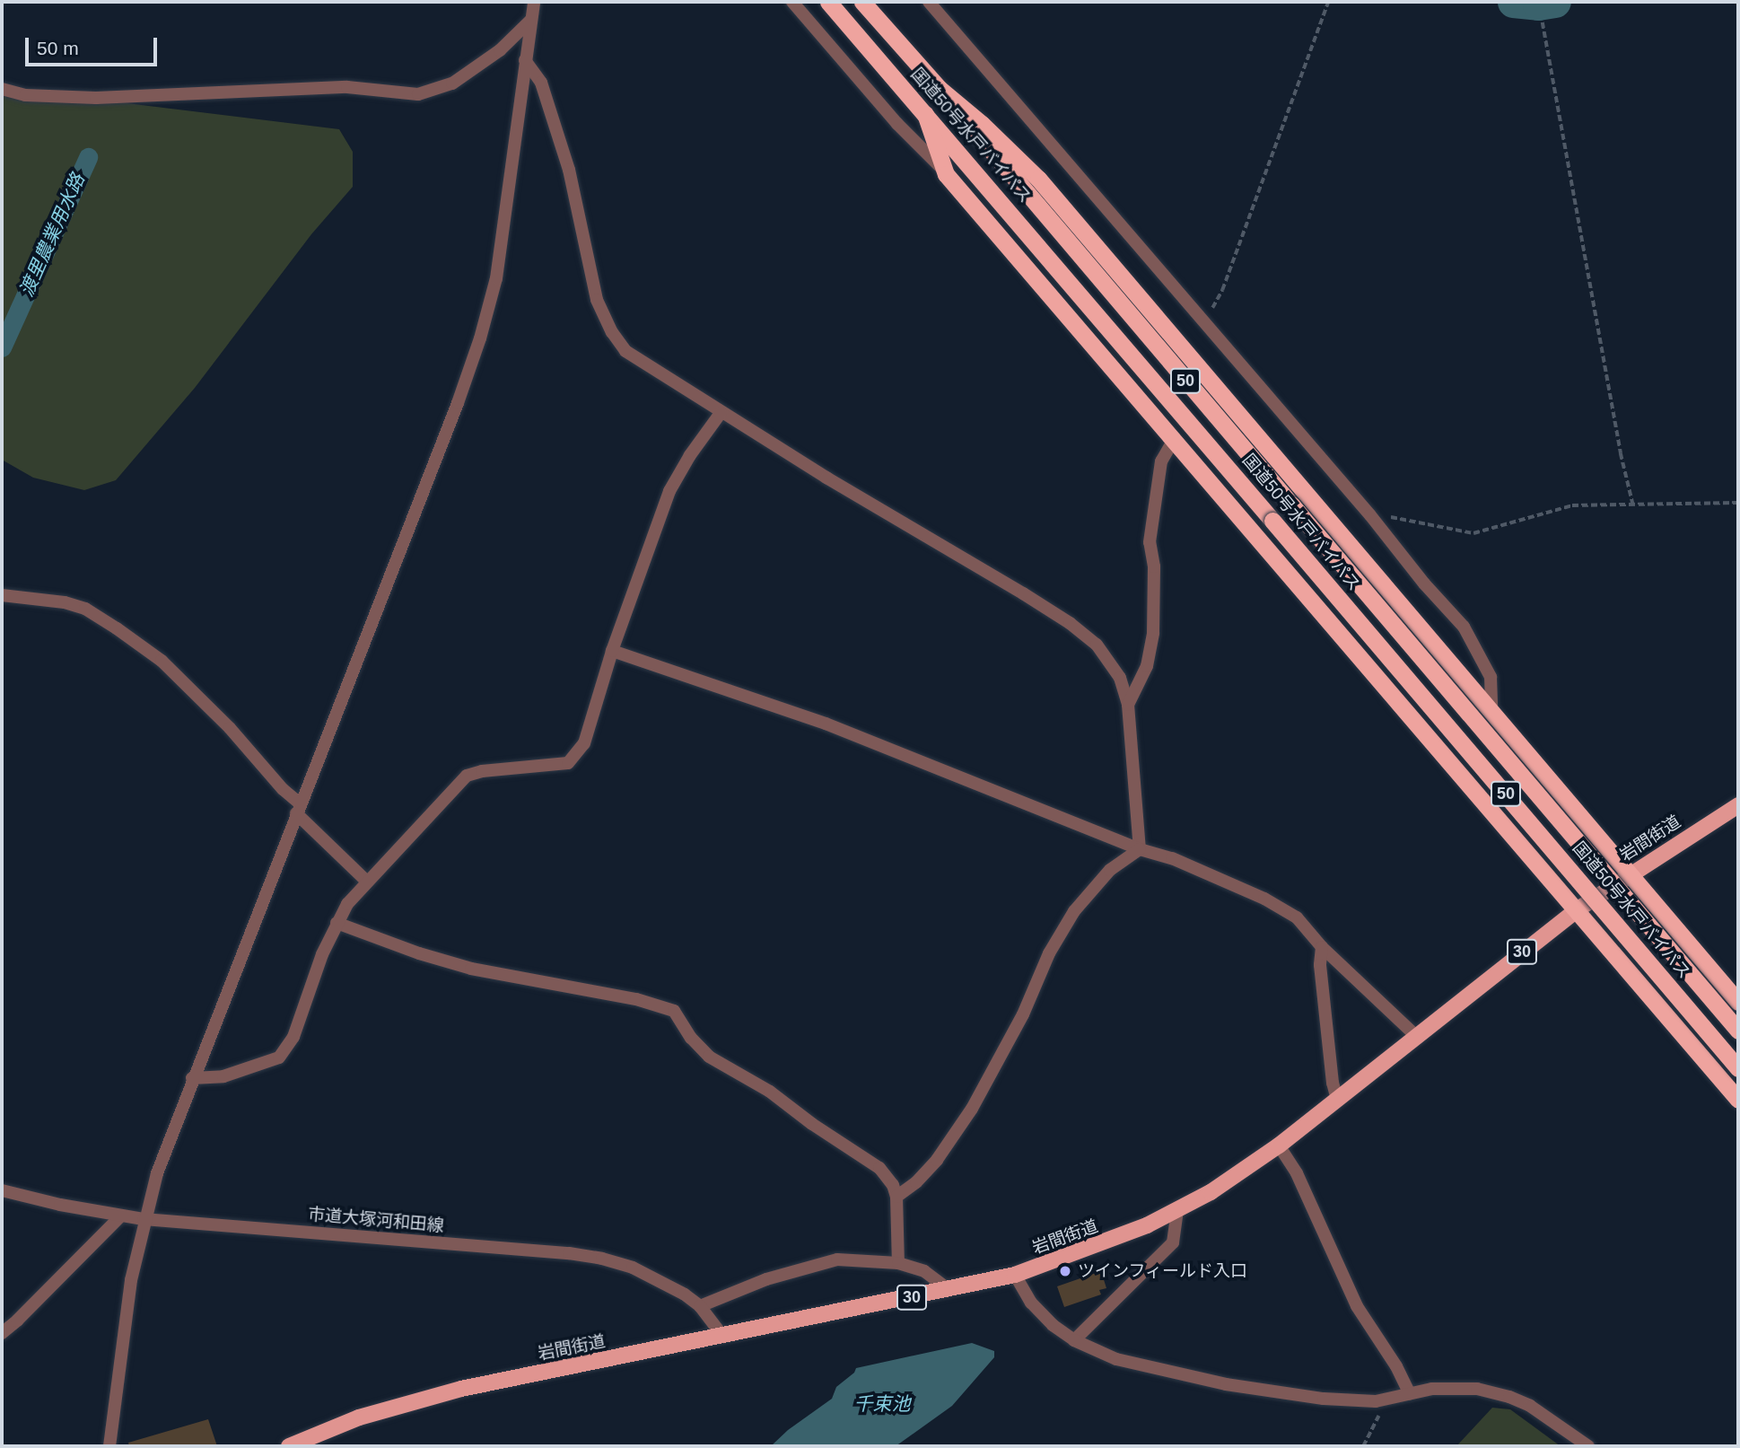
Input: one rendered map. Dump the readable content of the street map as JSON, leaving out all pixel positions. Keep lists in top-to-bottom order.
{
  "streets": {
    "highway": ["国道50号水戸バイパス", "50"],
    "main road": ["岩間街道", "30"],
    "street": ["市道大塚河和田線"]
  },
  "crossings": [
    ["岩間街道", "市道大塚河和田線"]
  ],
  "water": ["渡里農業用水路", "千束池"],
  "places": ["ツインフィールド入口"],
  "scale_bar": "50 m"
}
